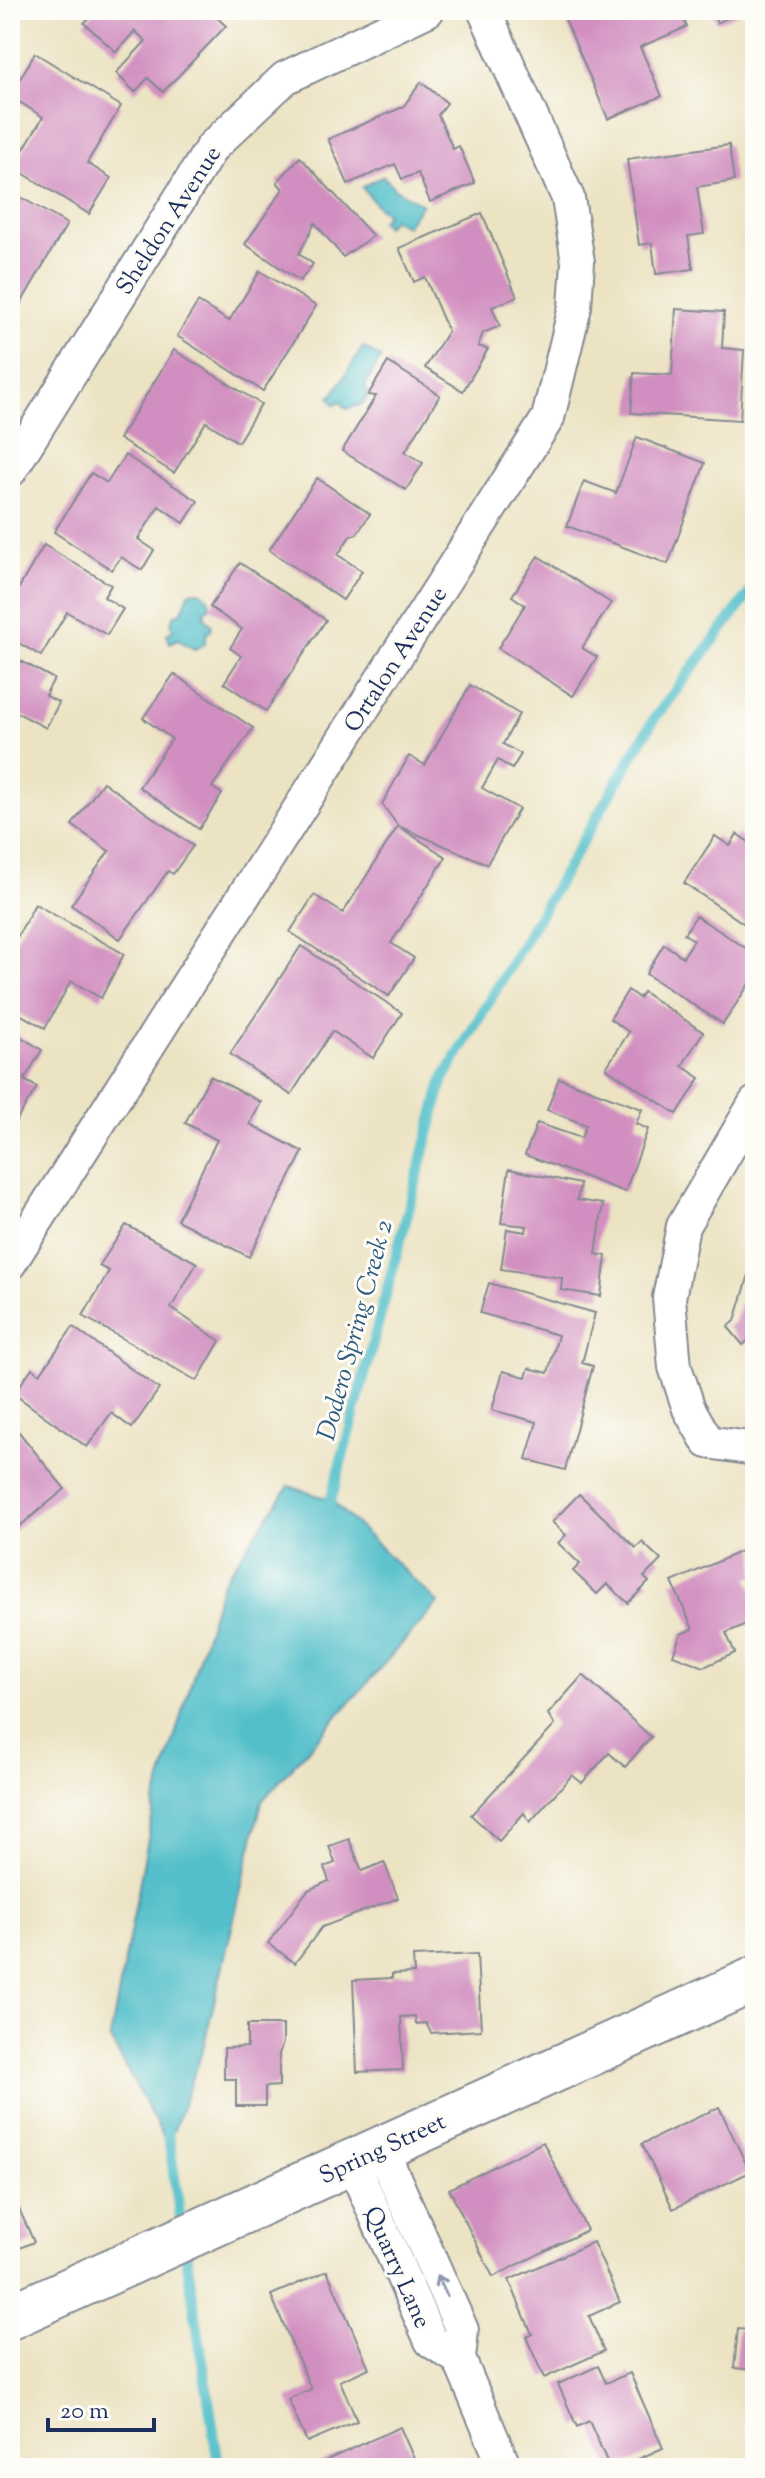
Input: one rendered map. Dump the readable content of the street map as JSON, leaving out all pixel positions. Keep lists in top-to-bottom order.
{
  "streets": {
    "street": [
      "Sheldon Avenue",
      "Ortalon Avenue",
      "Spring Street",
      "Quarry Lane"
    ]
  },
  "crossings": [
    ["Spring Street", "Quarry Lane"]
  ],
  "water": ["Dodero Spring Creek 2"],
  "scale_bar": "20 m"
}
